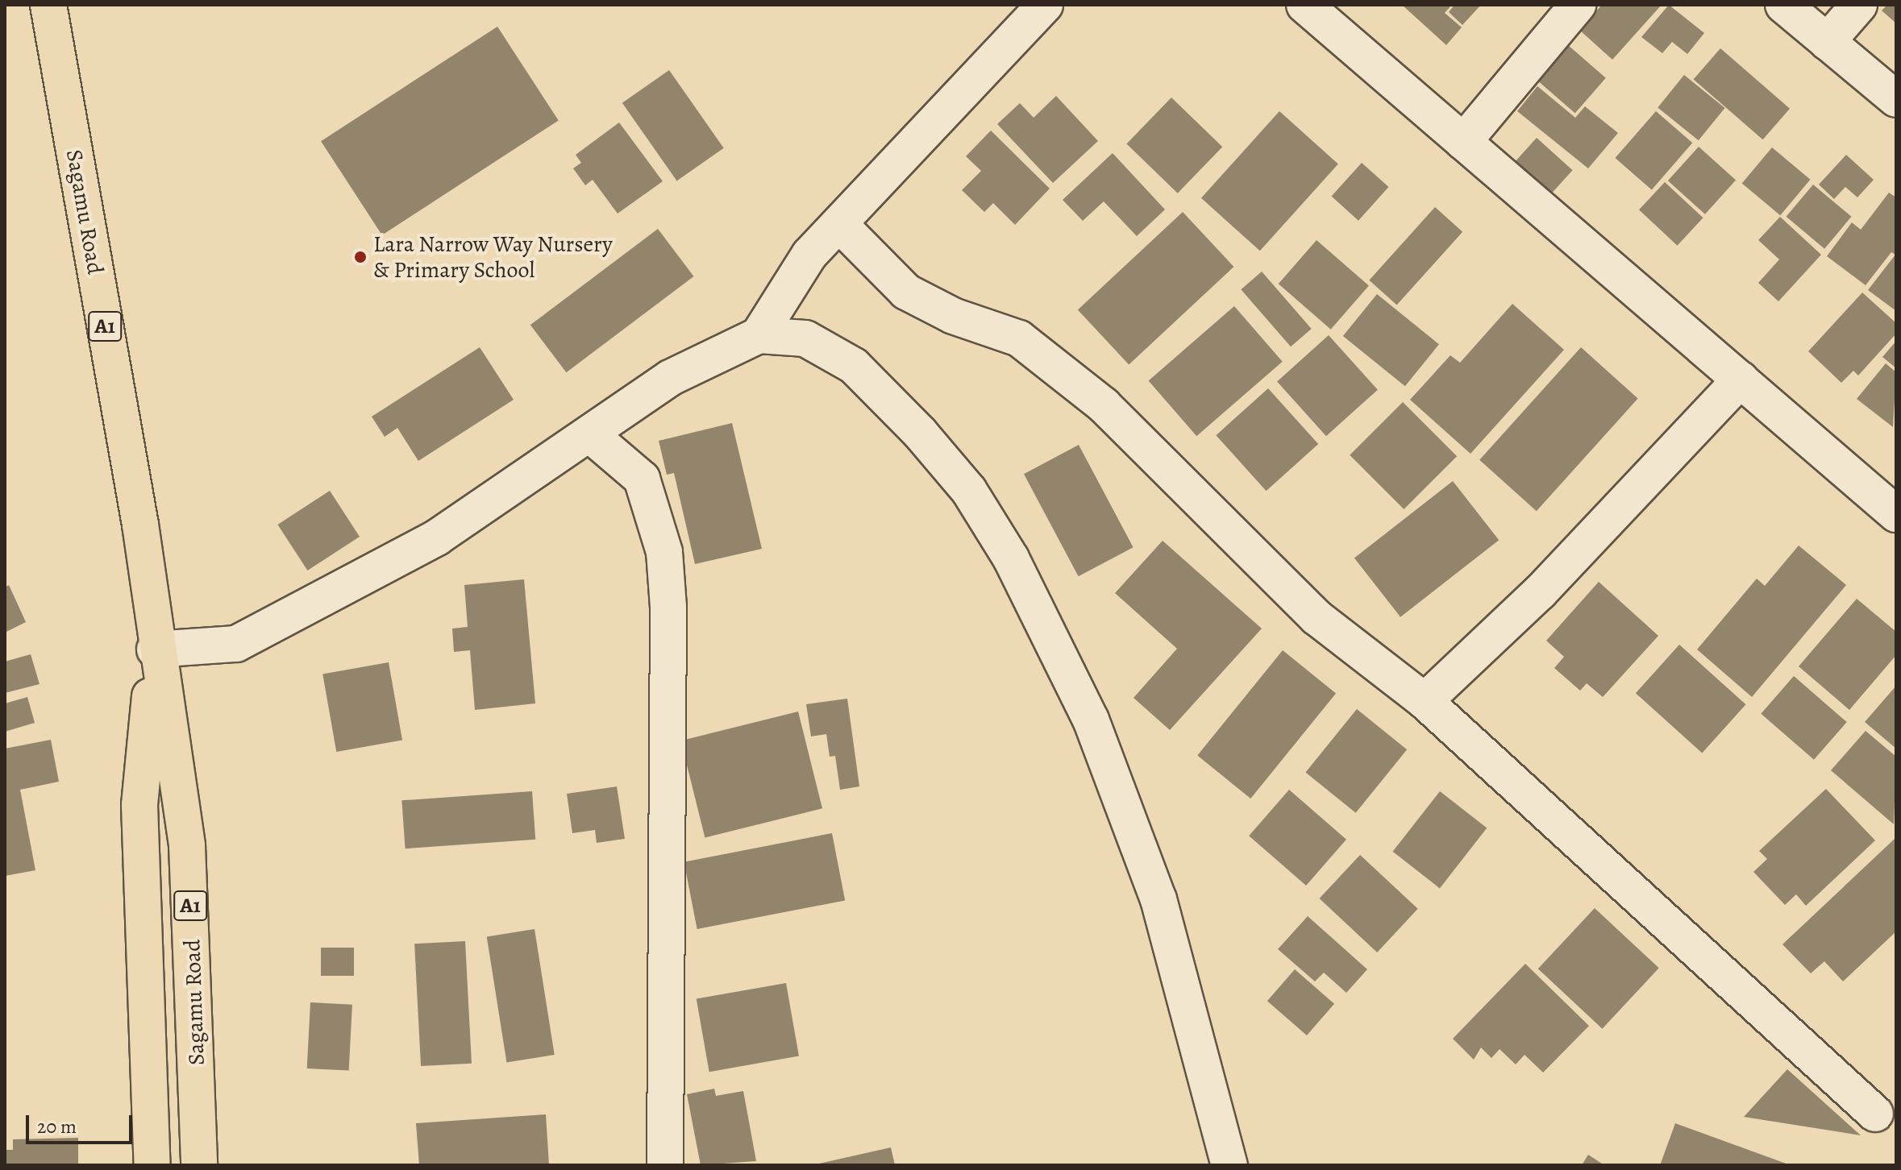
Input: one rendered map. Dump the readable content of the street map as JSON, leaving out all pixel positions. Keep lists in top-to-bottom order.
{
  "streets": {
    "highway": ["Sagamu Road", "A1"]
  },
  "places": ["Lara Narrow Way Nursery & Primary School"],
  "scale_bar": "20 m"
}
